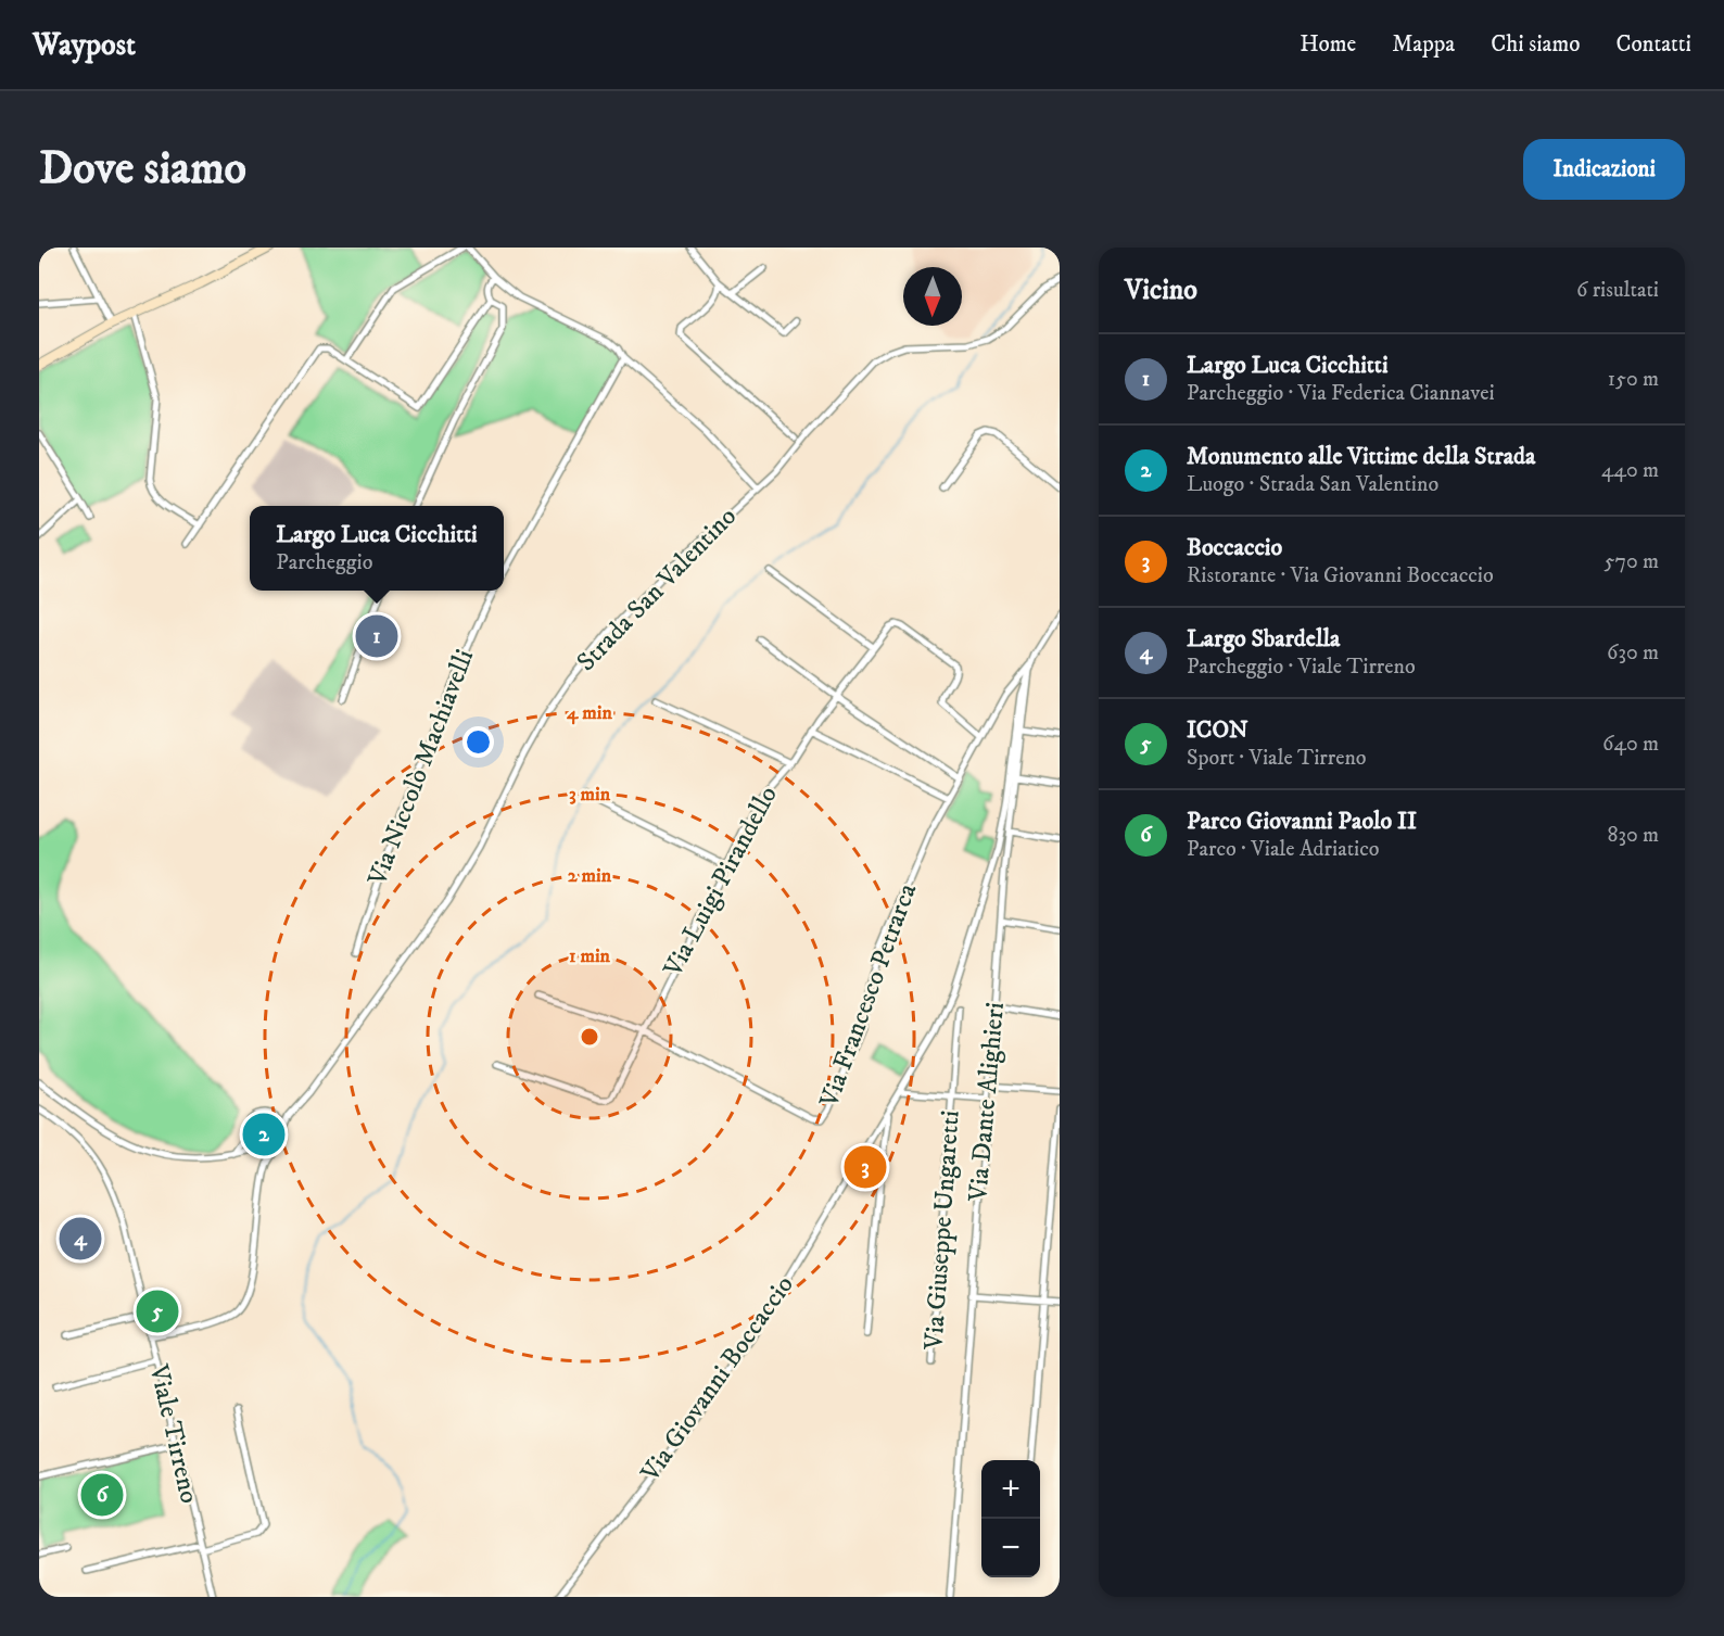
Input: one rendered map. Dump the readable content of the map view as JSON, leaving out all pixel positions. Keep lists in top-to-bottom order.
{
  "streets": {
    "street": [
      "Strada San Valentino",
      "Via Niccolò Machiavelli",
      "Via Luigi Pirandello",
      "Via Francesco Petrarca",
      "Via Dante Alighieri",
      "Via Giuseppe Ungaretti",
      "Via Giovanni Boccaccio",
      "Viale Tirreno"
    ]
  },
  "crossings": [
    ["Via Luigi Pirandello", "Via Francesco Petrarca"],
    ["Via Francesco Petrarca", "Via Dante Alighieri"],
    ["Via Dante Alighieri", "Via Giovanni Boccaccio"]
  ],
  "north": "bottom",
  "page": {
    "header": "Waypost",
    "nav": [
      "Home",
      "Mappa",
      "Chi siamo",
      "Contatti"
    ],
    "buttons": "Indicazioni",
    "title": "Dove siamo",
    "heading": ["Vicino", "6 risultati"],
    "list": [
      {
        "mark": "1",
        "name": "Largo Luca Cicchitti",
        "note": "Parcheggio · Via Federica Ciannavei",
        "value": "150 m"
      },
      {
        "mark": "2",
        "name": "Monumento alle Vittime della Strada",
        "note": "Luogo · Strada San Valentino",
        "value": "440 m"
      },
      {
        "mark": "3",
        "name": "Boccaccio",
        "note": "Ristorante · Via Giovanni Boccaccio",
        "value": "570 m"
      },
      {
        "mark": "4",
        "name": "Largo Sbardella",
        "note": "Parcheggio · Viale Tirreno",
        "value": "630 m"
      },
      {
        "mark": "5",
        "name": "ICON",
        "note": "Sport · Viale Tirreno",
        "value": "640 m"
      },
      {
        "mark": "6",
        "name": "Parco Giovanni Paolo II",
        "note": "Parco · Viale Adriatico",
        "value": "830 m"
      }
    ],
    "popup": ["Largo Luca Cicchitti", "Parcheggio"],
    "pins": [
      "1",
      "2",
      "3",
      "4",
      "5",
      "6"
    ],
    "map_buttons": ["+", "−"]
  },
  "rings": [
    "4 min",
    "3 min",
    "2 min",
    "1 min"
  ]
}
